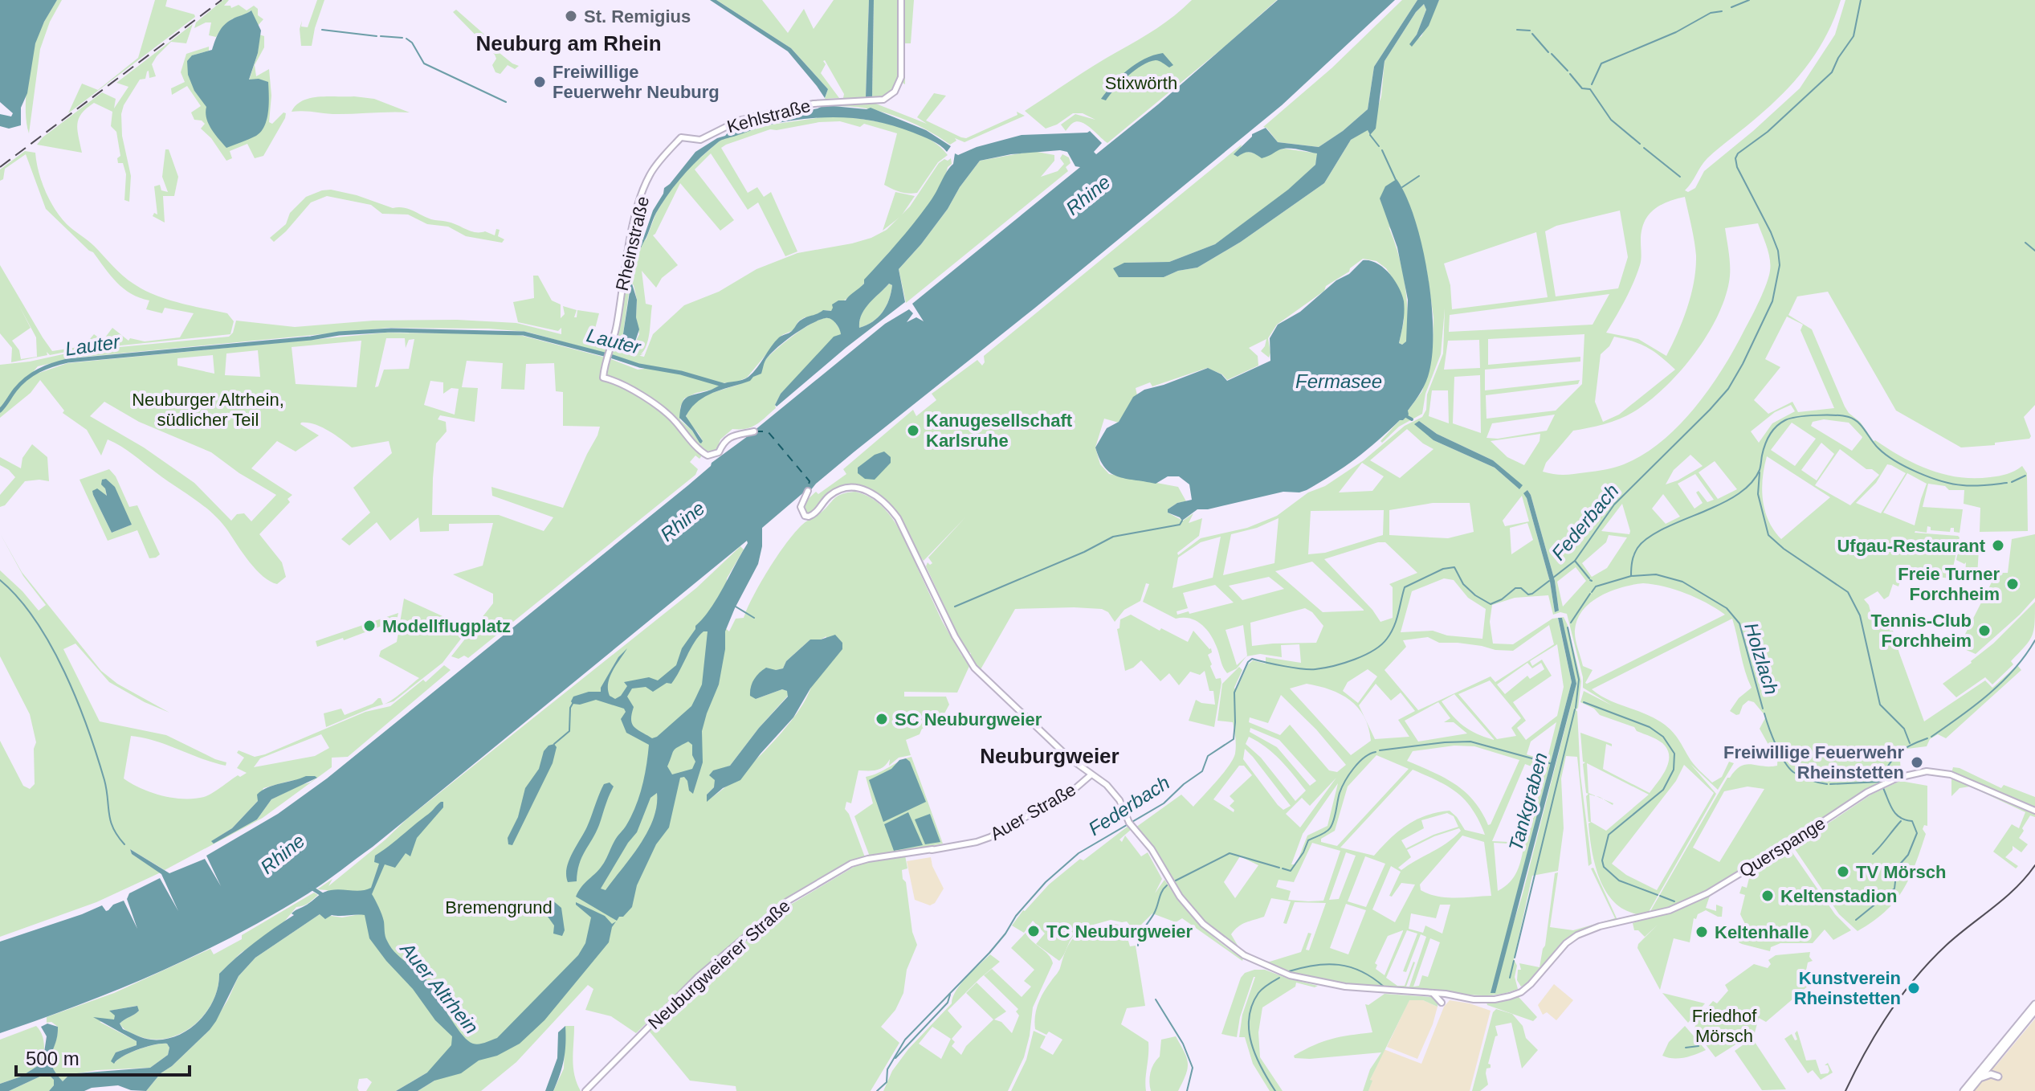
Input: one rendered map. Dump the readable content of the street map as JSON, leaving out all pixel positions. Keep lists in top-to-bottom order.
{
  "streets": {
    "main road": [
      "Kehlstraße",
      "Rheinstraße",
      "Auer Straße",
      "Querspange",
      "Neuburgweierer Straße"
    ]
  },
  "crossings": [
    ["Kehlstraße", "Rheinstraße"],
    ["Auer Straße", "Neuburgweierer Straße"]
  ],
  "districts": ["Neuburg am Rhein", "Neuburgweier"],
  "water": [
    "Rhine",
    "Lauter",
    "Fermasee",
    "Federbach",
    "Holzlach",
    "Tankgraben",
    "Auer Altrhein"
  ],
  "parks": [
    "Stixwörth",
    "Neuburger Altrhein, südlicher Teil",
    "Bremengrund",
    "Friedhof Mörsch"
  ],
  "places": [
    "St. Remigius",
    "Freiwillige Feuerwehr Neuburg",
    "Kanugesellschaft Karlsruhe",
    "Ufgau-Restaurant",
    "Freie Turner Forchheim",
    "Modellflugplatz",
    "Tennis-Club Forchheim",
    "SC Neuburgweier",
    "Freiwillige Feuerwehr Rheinstetten",
    "TV Mörsch",
    "Keltenstadion",
    "TC Neuburgweier",
    "Keltenhalle",
    "Kunstverein Rheinstetten"
  ],
  "scale_bar": "500 m"
}
